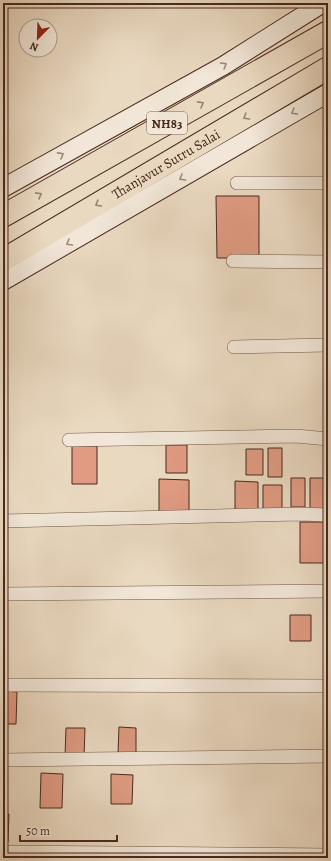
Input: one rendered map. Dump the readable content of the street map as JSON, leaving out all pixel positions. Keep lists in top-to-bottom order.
{
  "streets": {
    "highway": ["NH83", "Thanjavur Sutru Salai"]
  },
  "scale_bar": "50 m",
  "north": "bottom left"
}
